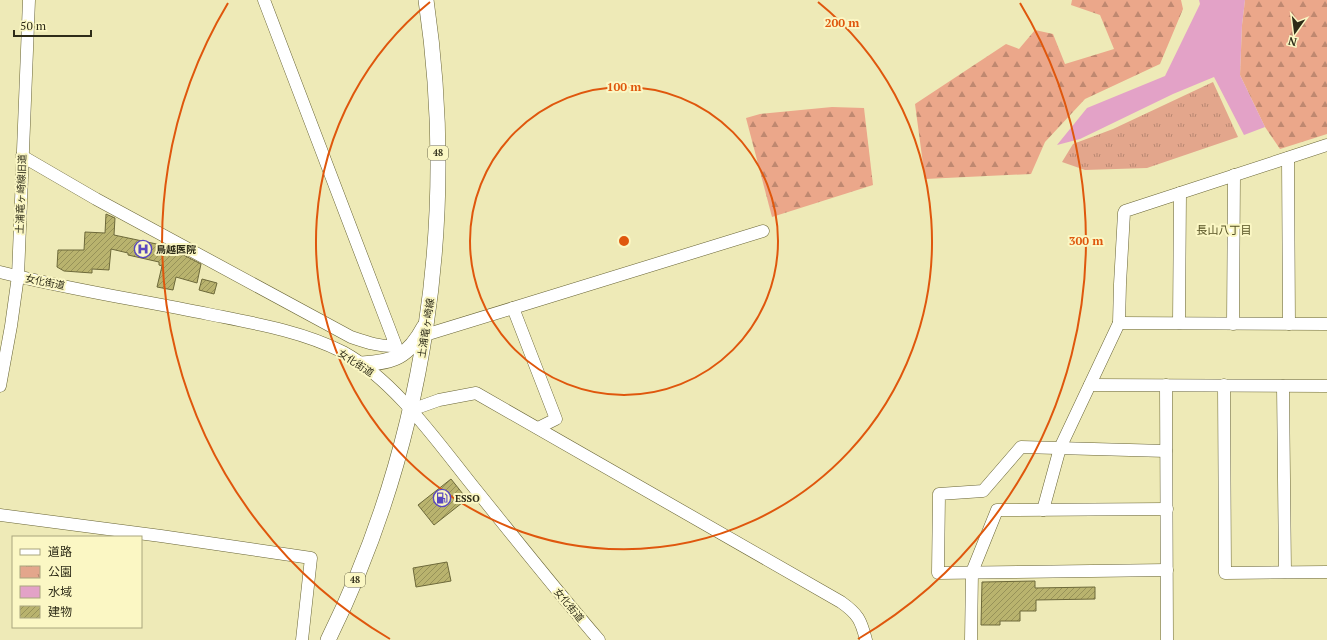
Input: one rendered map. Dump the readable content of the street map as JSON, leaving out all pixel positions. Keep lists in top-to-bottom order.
{
  "streets": {
    "main road": ["48", "土浦竜ヶ崎線"],
    "street": ["土浦竜ヶ崎線旧道", "女化街道"]
  },
  "crossings": [
    ["土浦竜ヶ崎線旧道", "女化街道"],
    ["女化街道", "土浦竜ヶ崎線"]
  ],
  "districts": ["長山八丁目"],
  "places": {
    "hospital": ["鳥越医院"],
    "fuel station": ["ESSO"]
  },
  "legend": [
    "道路",
    "公園",
    "水域",
    "建物"
  ],
  "scale_bar": "50 m",
  "north": "bottom",
  "rings": ["200 m", "100 m", "300 m"]
}
